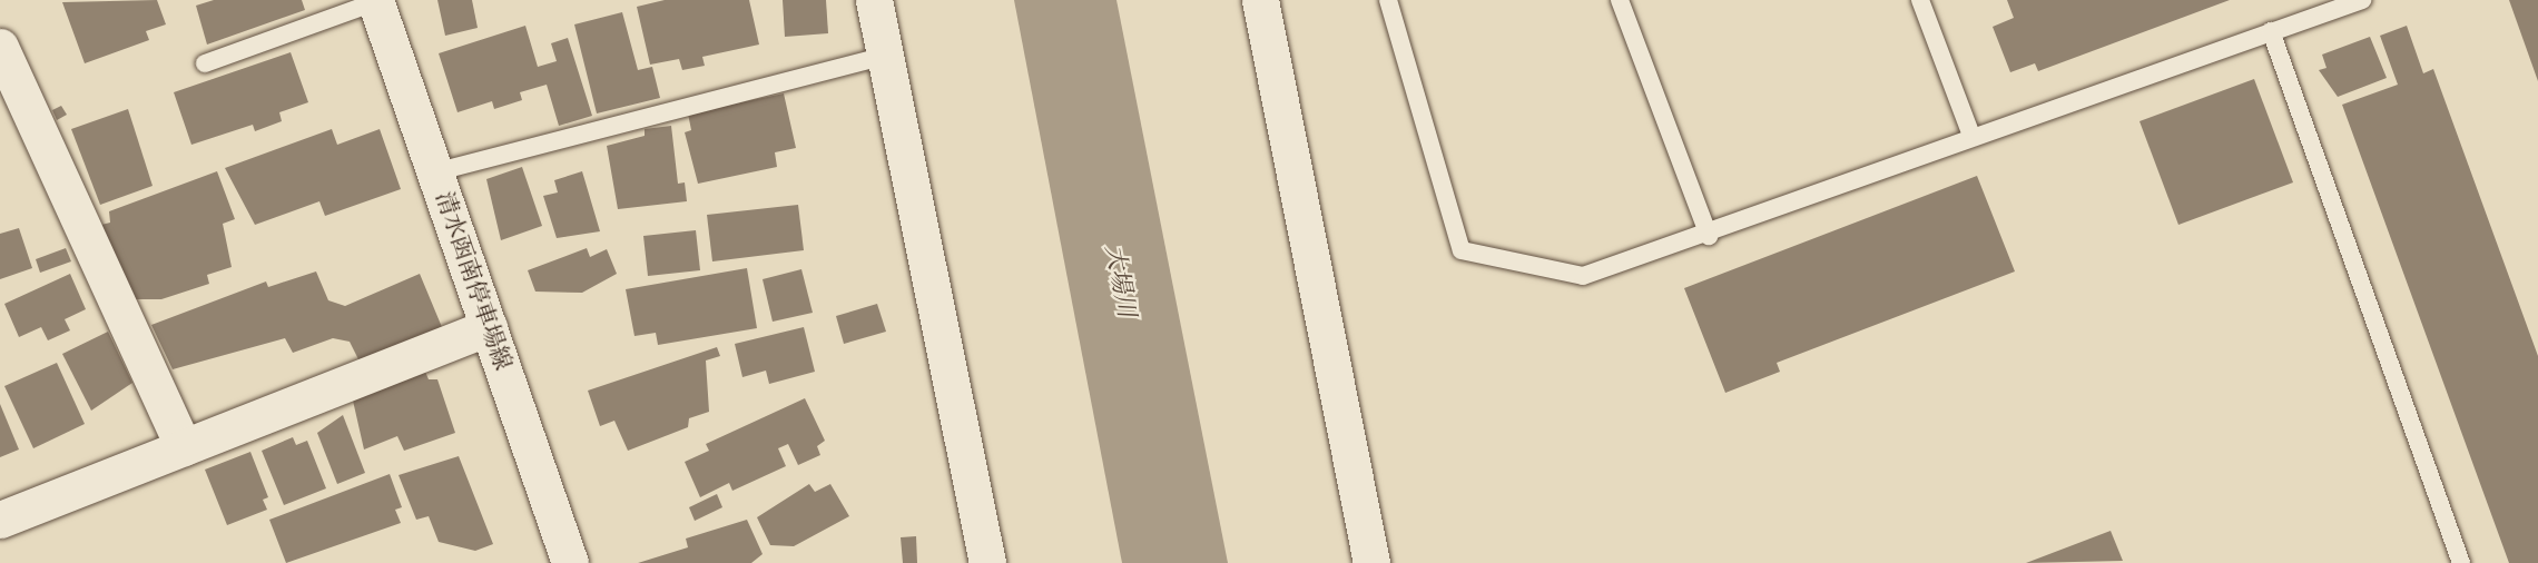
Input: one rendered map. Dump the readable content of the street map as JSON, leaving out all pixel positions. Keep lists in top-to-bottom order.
{
  "streets": {
    "street": ["清水函南停車場線"]
  },
  "water": ["大場川"]
}
